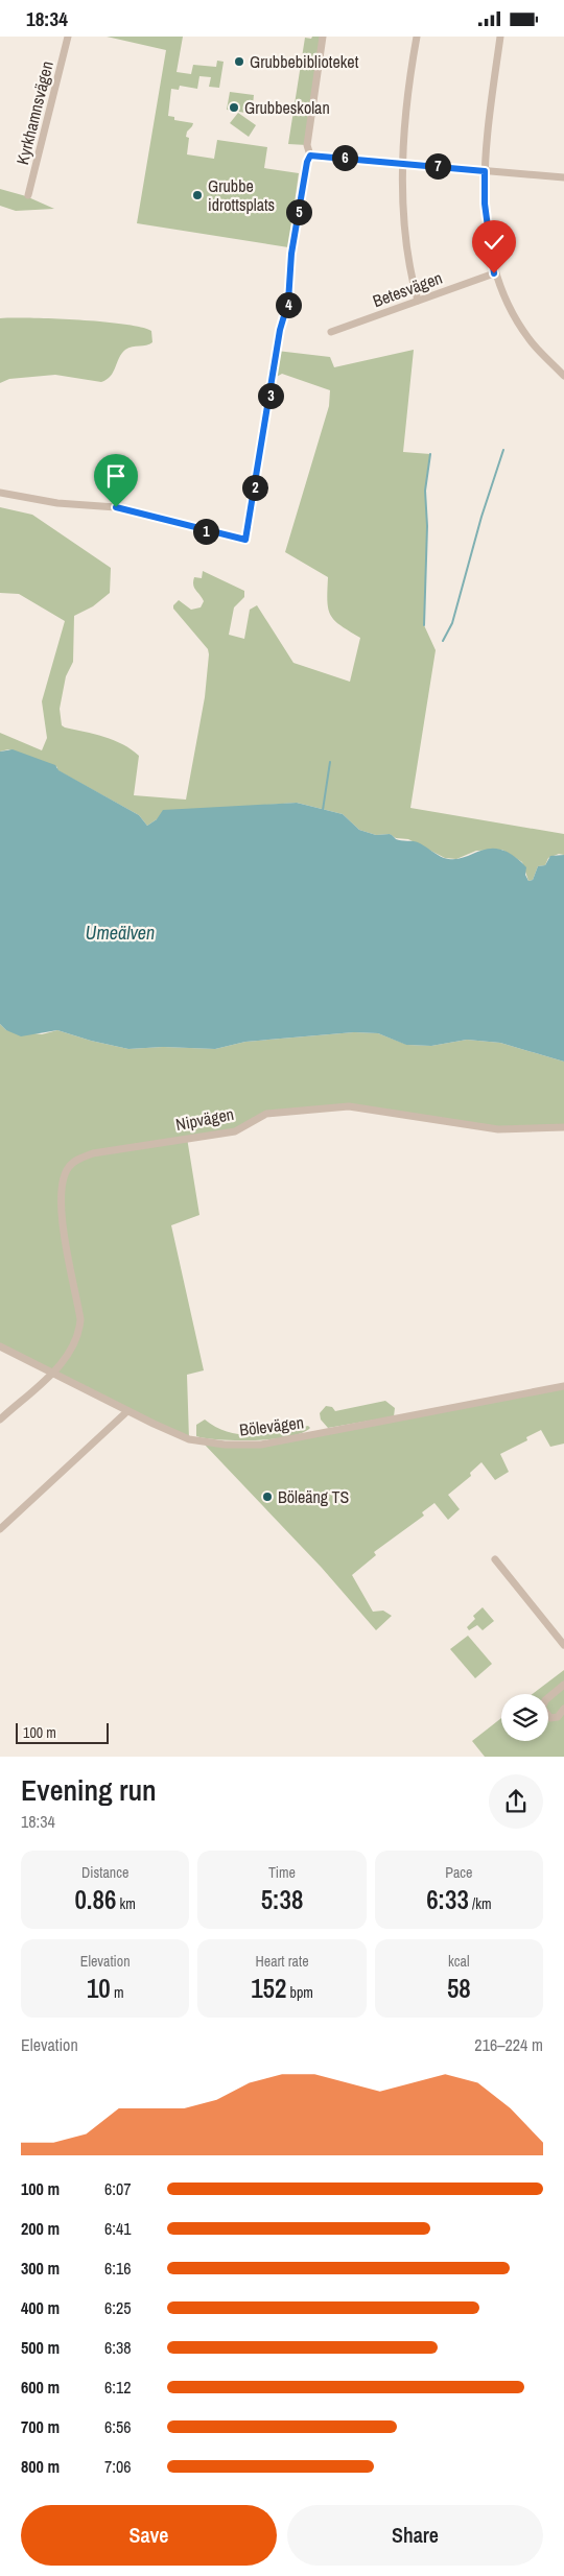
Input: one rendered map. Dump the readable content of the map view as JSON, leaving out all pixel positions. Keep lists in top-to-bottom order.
{
  "streets": {
    "street": [
      "Kyrkhamnsvägen",
      "Betesvägen",
      "Nipvägen",
      "Bölevägen"
    ]
  },
  "crossings": [
    ["Nipvägen", "Bölevägen"]
  ],
  "water": ["Umeälven"],
  "places": [
    "Grubbebiblioteket",
    "Grubbeskolan",
    "Grubbe idrottsplats",
    "Böleäng TS"
  ],
  "scale_bar": "100 m",
  "page": {
    "status": "18:34",
    "pins": [
      "6",
      "7",
      "5",
      "4",
      "3",
      "2",
      "1"
    ],
    "scale": "100 m",
    "heading": ["Evening run", "18:34"],
    "stats": [
      ["Distance", "0.86 km"],
      ["Time", "5:38"],
      ["Pace", "6:33 /km"],
      ["Elevation", "10 m"],
      ["Heart rate", "152 bpm"],
      ["kcal", "58"]
    ],
    "chart": ["Elevation", "216–224 m"],
    "list": [
      {
        "name": "100 m",
        "note": "6:07"
      },
      {
        "name": "200 m",
        "note": "6:41"
      },
      {
        "name": "300 m",
        "note": "6:16"
      },
      {
        "name": "400 m",
        "note": "6:25"
      },
      {
        "name": "500 m",
        "note": "6:38"
      },
      {
        "name": "600 m",
        "note": "6:12"
      },
      {
        "name": "700 m",
        "note": "6:56"
      },
      {
        "name": "800 m",
        "note": "7:06"
      }
    ],
    "buttons": ["Save", "Share"]
  }
}
